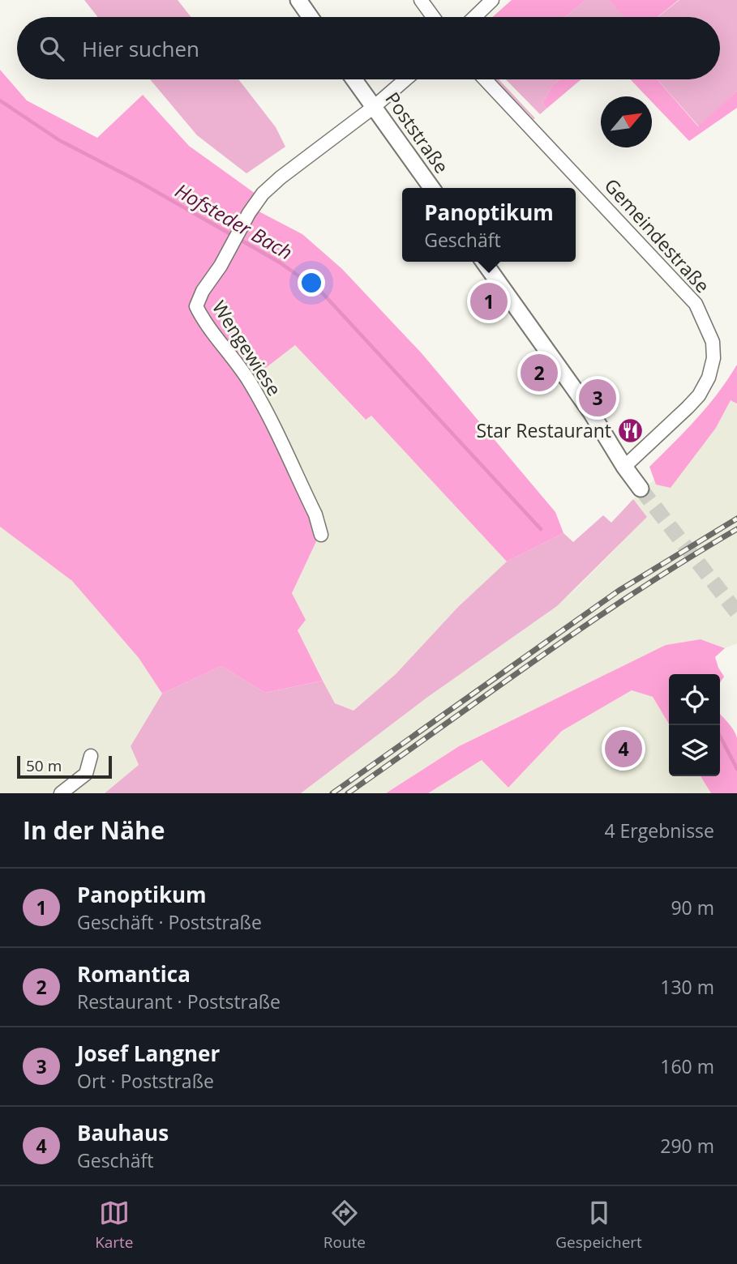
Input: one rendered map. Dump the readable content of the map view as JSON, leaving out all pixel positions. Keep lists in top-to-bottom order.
{
  "streets": {
    "street": ["Poststraße", "Gemeindestraße", "Wengewiese"]
  },
  "crossings": [
    ["Poststraße", "Wengewiese"]
  ],
  "water": ["Hofsteder Bach"],
  "places": {
    "restaurant": ["Star Restaurant"]
  },
  "scale_bar": "50 m",
  "north": "top right",
  "page": {
    "search": "Hier suchen",
    "popup": ["Panoptikum", "Geschäft"],
    "pins": [
      "1",
      "2",
      "3",
      "4"
    ],
    "scale": "50 m",
    "heading": ["In der Nähe", "4 Ergebnisse"],
    "list": [
      {
        "mark": "1",
        "name": "Panoptikum",
        "note": "Geschäft · Poststraße",
        "value": "90 m"
      },
      {
        "mark": "2",
        "name": "Romantica",
        "note": "Restaurant · Poststraße",
        "value": "130 m"
      },
      {
        "mark": "3",
        "name": "Josef Langner",
        "note": "Ort · Poststraße",
        "value": "160 m"
      },
      {
        "mark": "4",
        "name": "Bauhaus",
        "note": "Geschäft",
        "value": "290 m"
      }
    ],
    "nav": ["Karte", "Route", "Gespeichert"]
  }
}
